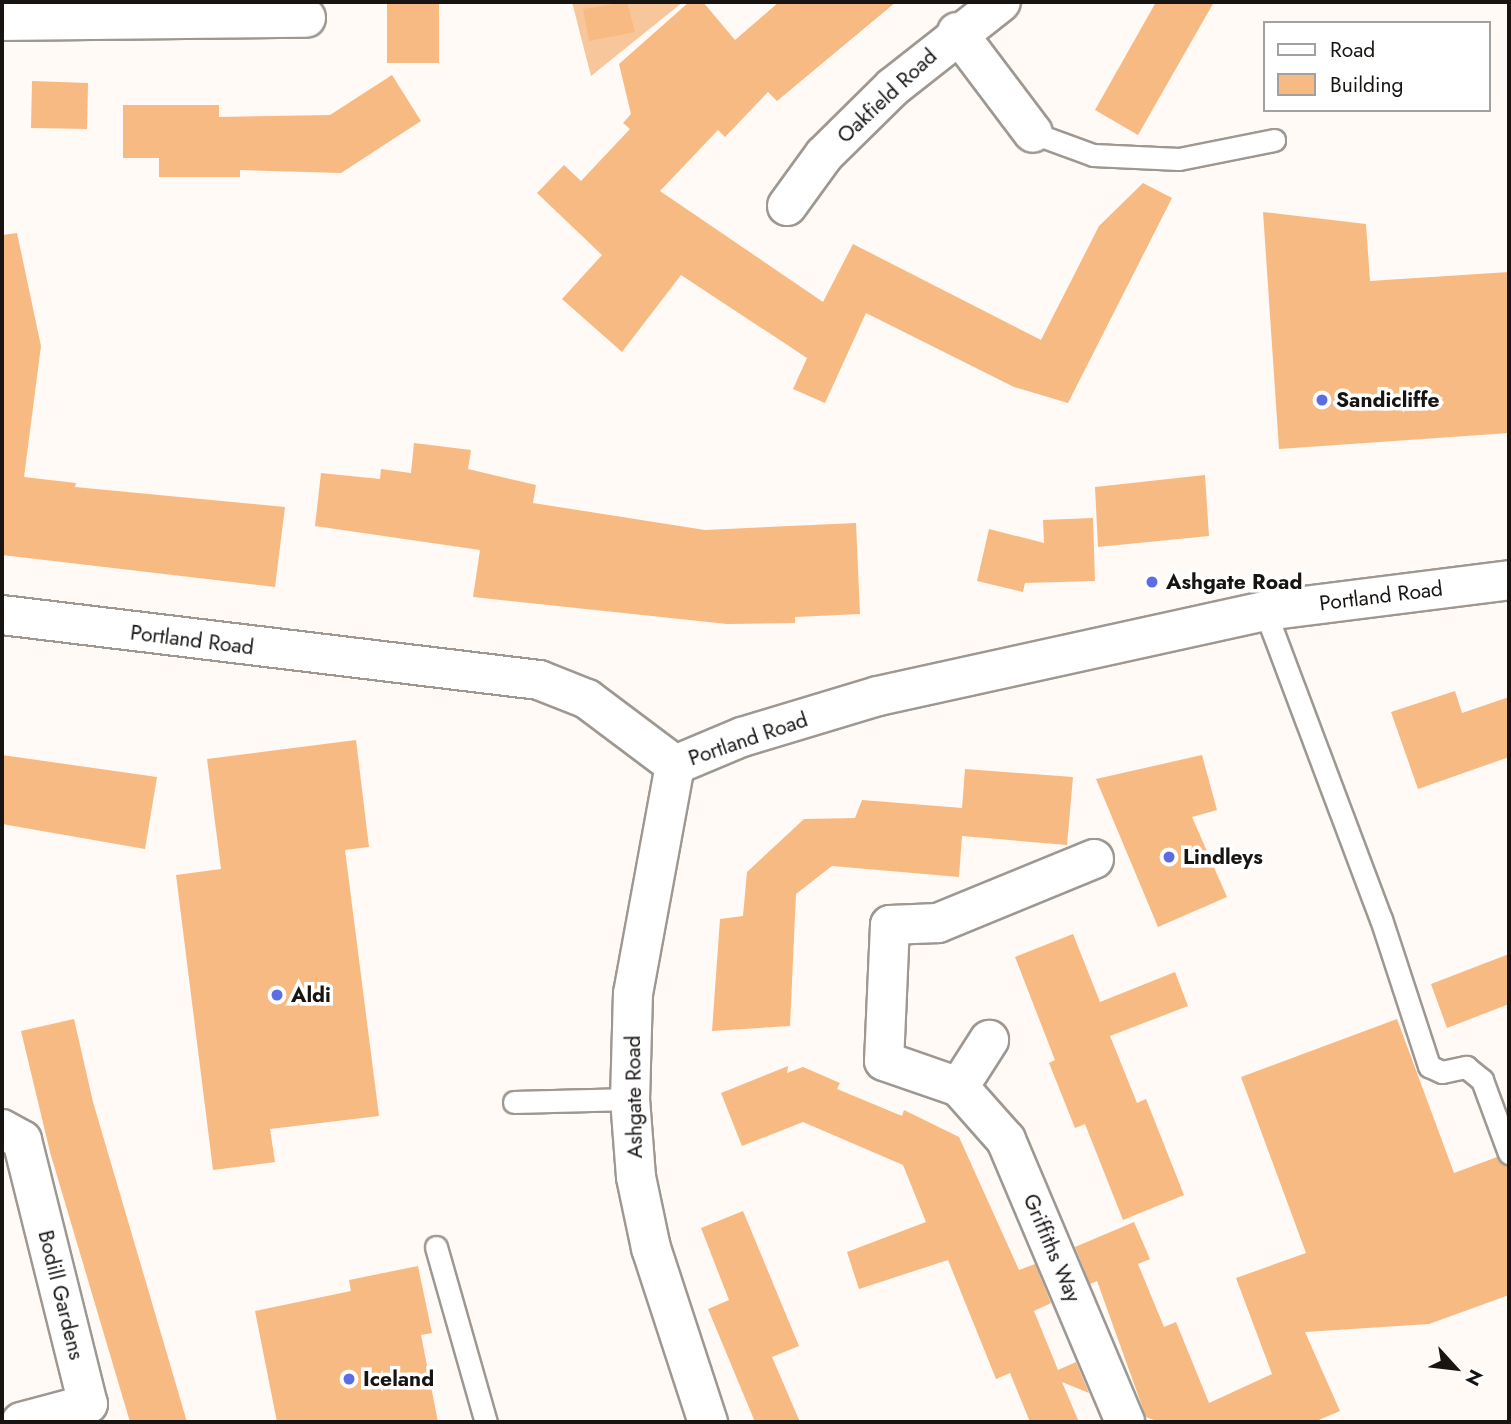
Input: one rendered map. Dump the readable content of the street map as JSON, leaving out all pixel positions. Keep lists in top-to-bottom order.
{
  "streets": {
    "street": [
      "Oakfield Road",
      "Portland Road",
      "Ashgate Road",
      "Griffiths Way",
      "Bodill Gardens"
    ]
  },
  "crossings": [
    ["Portland Road", "Ashgate Road"]
  ],
  "places": [
    "Sandicliffe",
    "Ashgate Road",
    "Lindleys",
    "Aldi",
    "Iceland"
  ],
  "legend": ["Road", "Building"],
  "north": "bottom right"
}
